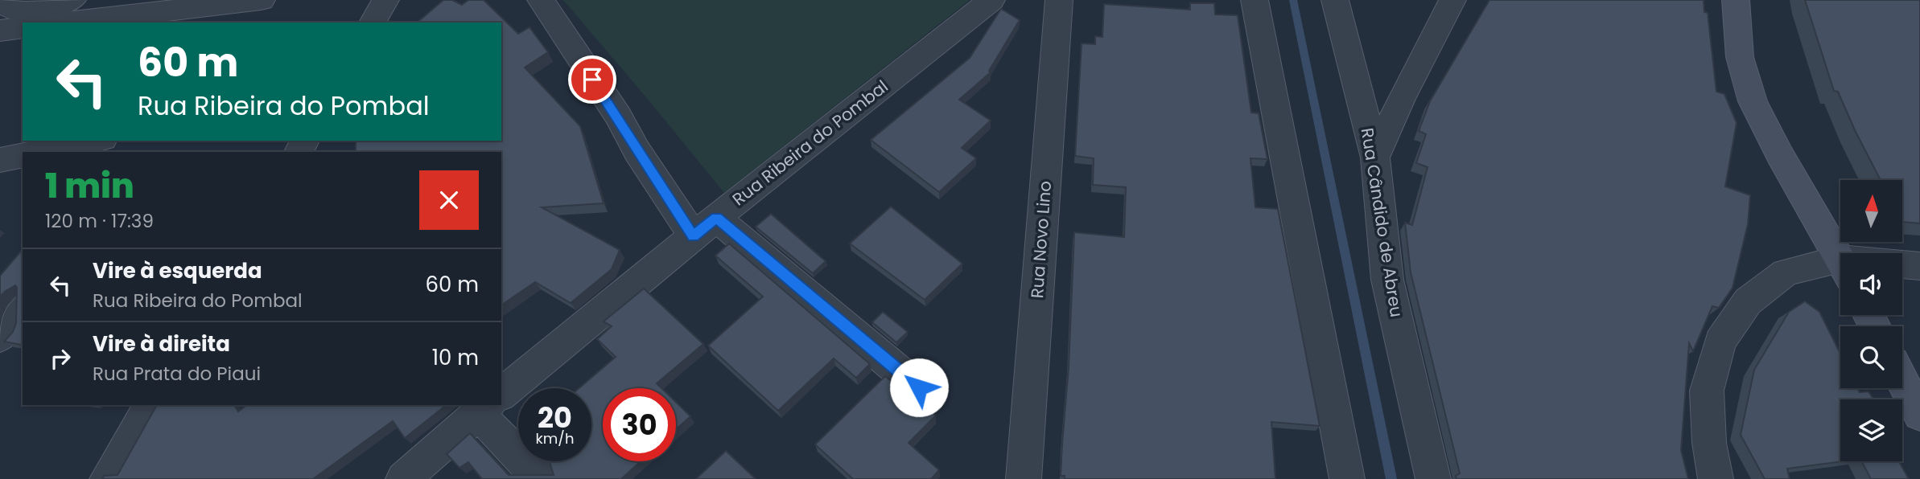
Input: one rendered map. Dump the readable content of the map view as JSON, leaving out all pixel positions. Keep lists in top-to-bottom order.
{
  "streets": {
    "street": ["Rua Ribeira do Pombal", "Rua Cândido de Abreu", "Rua Novo Lino"]
  },
  "north": "top",
  "page": {
    "turn": ["60 m", "Rua Ribeira do Pombal"],
    "heading": ["1 min", "120 m · 17:39"],
    "list": [
      {
        "name": "Vire à esquerda",
        "note": "Rua Ribeira do Pombal",
        "value": "60 m"
      },
      {
        "name": "Vire à direita",
        "note": "Rua Prata do Piaui",
        "value": "10 m"
      }
    ],
    "speed": "20 km/h",
    "limit": "30"
  }
}
